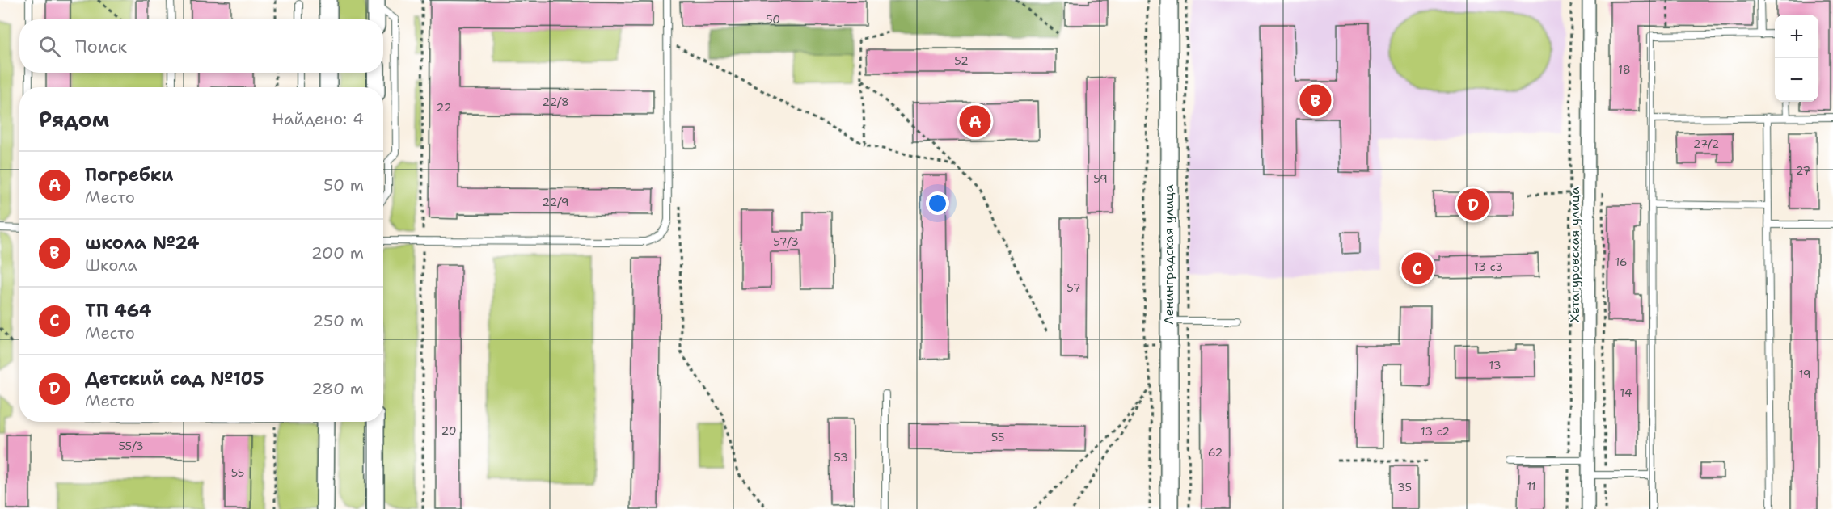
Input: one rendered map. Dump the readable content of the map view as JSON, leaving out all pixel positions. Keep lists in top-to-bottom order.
{
  "streets": {
    "main road": ["Ленинградская улица"],
    "street": ["Хетагуровская улица"]
  },
  "house_numbers": [
    "50",
    "52",
    "18",
    "22/8",
    "22",
    "27/2",
    "27",
    "59",
    "22/9",
    "57/3",
    "16",
    "13 с3",
    "57",
    "13",
    "19",
    "14",
    "20",
    "13 с2",
    "55",
    "55/3",
    "62",
    "53",
    "55",
    "11",
    "35"
  ],
  "page": {
    "map_buttons": ["+", "−"],
    "search": "Поиск",
    "pins": [
      "B",
      "A",
      "D",
      "C"
    ],
    "heading": ["Рядом", "Найдено: 4"],
    "list": [
      {
        "mark": "A",
        "name": "Погребки",
        "note": "Место",
        "value": "50 m"
      },
      {
        "mark": "B",
        "name": "школа №24",
        "note": "Школа",
        "value": "200 m"
      },
      {
        "mark": "C",
        "name": "ТП 464",
        "note": "Место",
        "value": "250 m"
      },
      {
        "mark": "D",
        "name": "Детский сад №105",
        "note": "Место",
        "value": "280 m"
      }
    ]
  }
}
